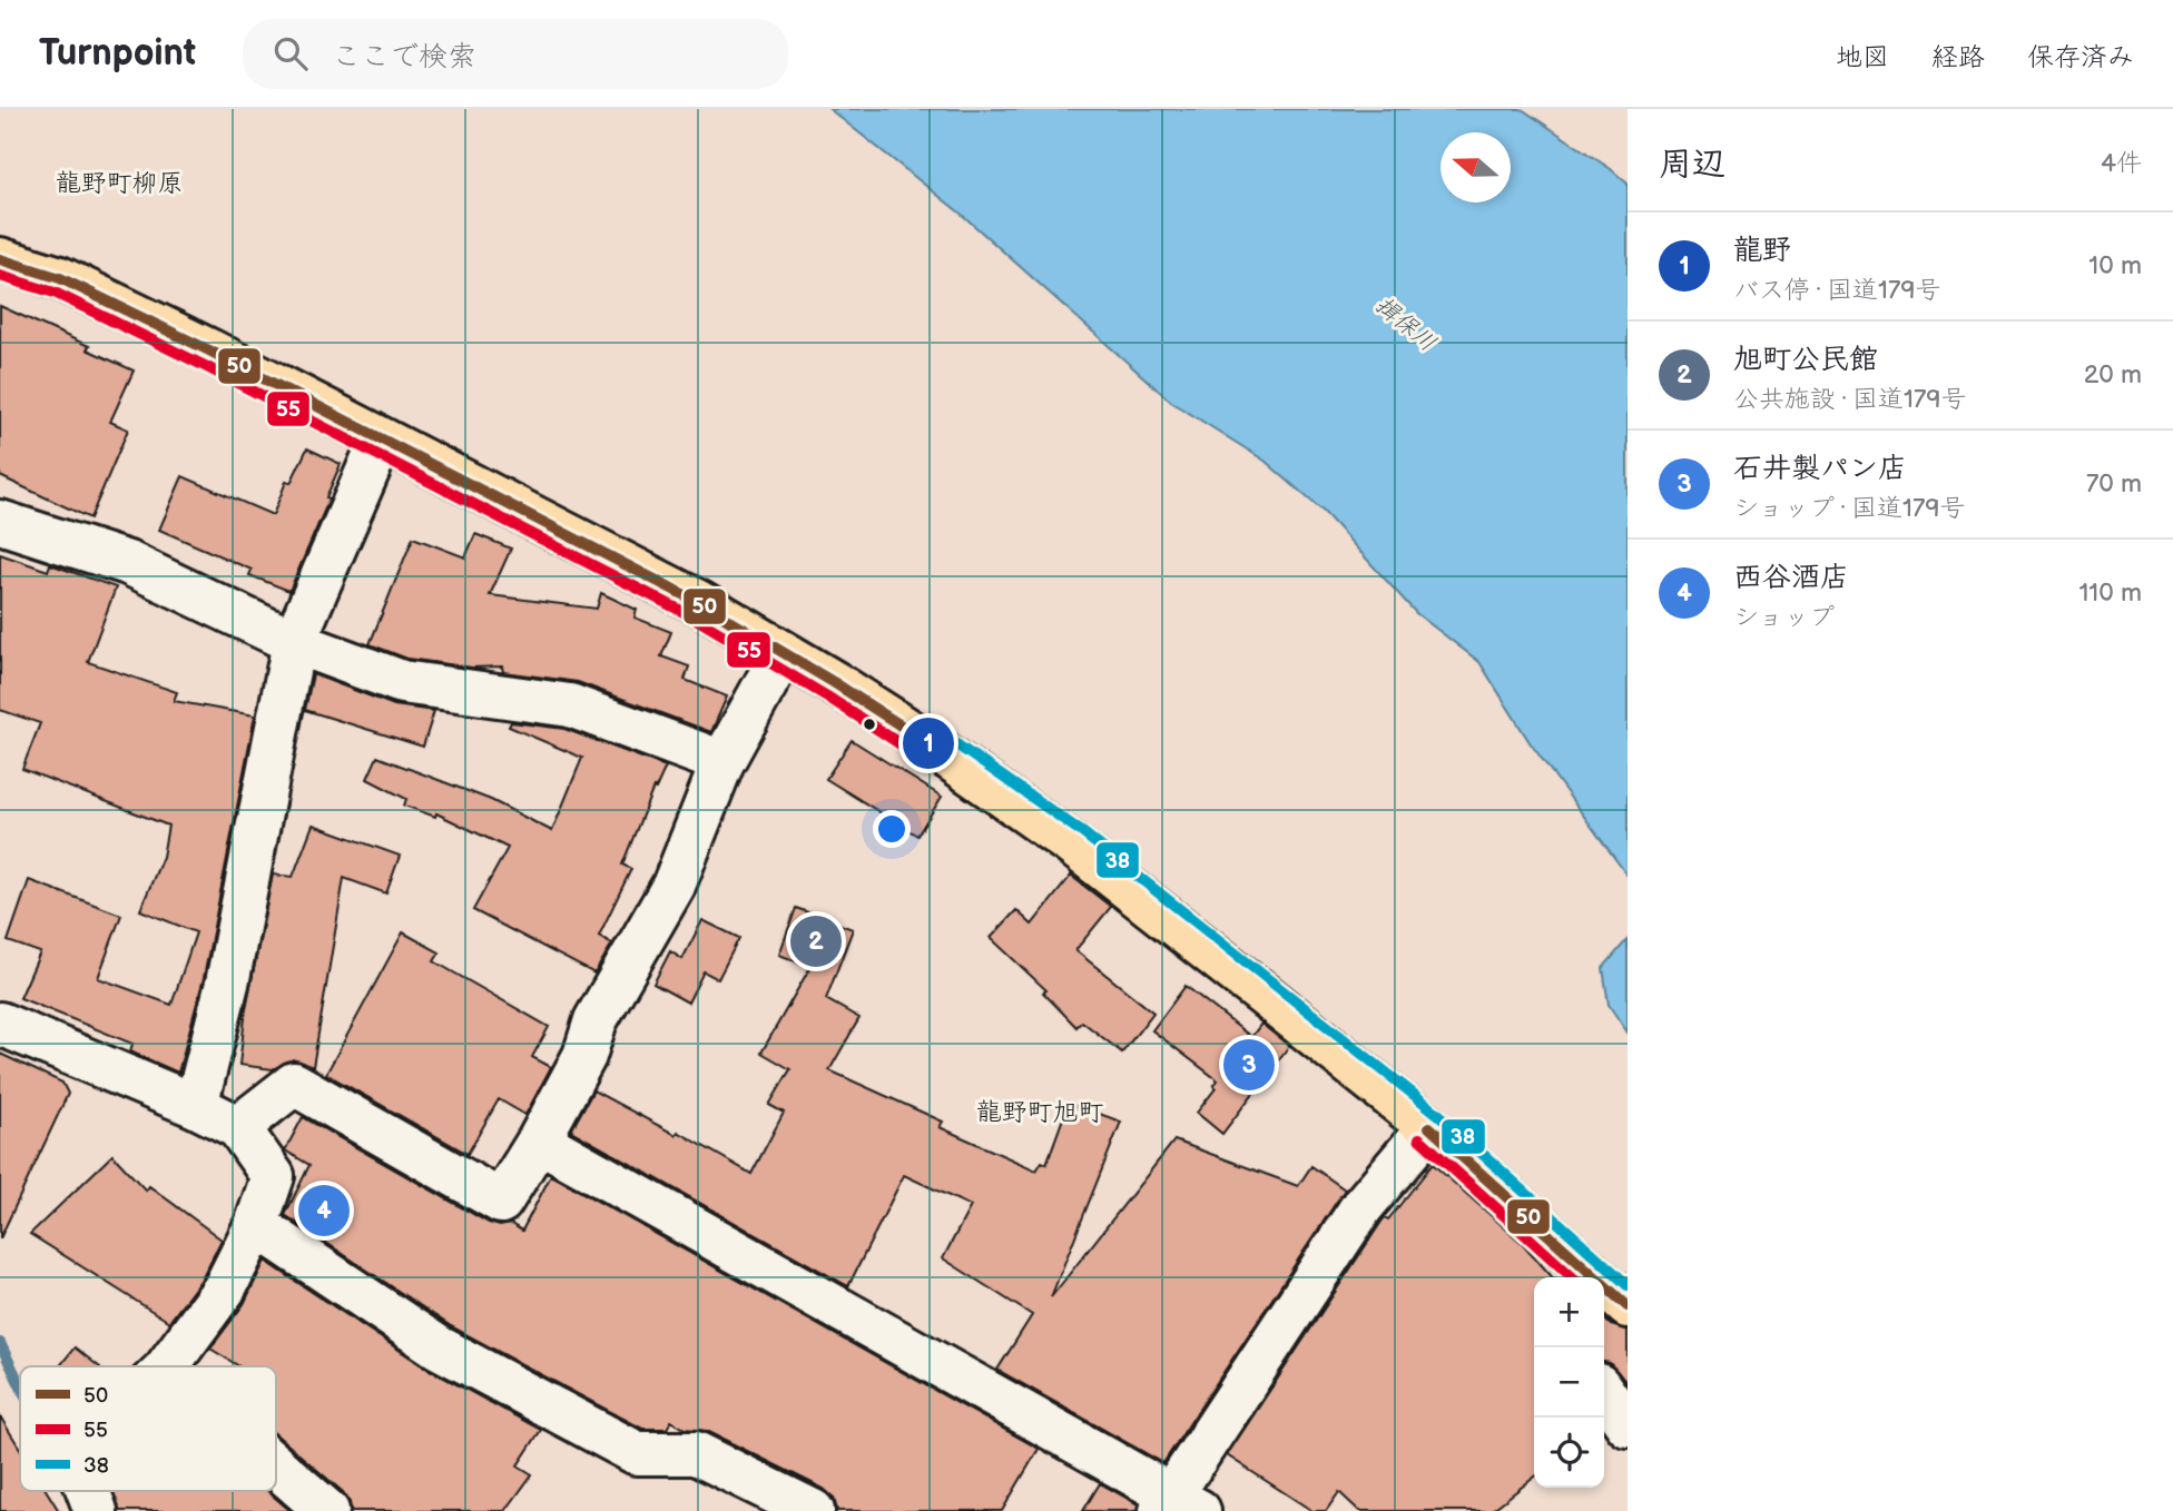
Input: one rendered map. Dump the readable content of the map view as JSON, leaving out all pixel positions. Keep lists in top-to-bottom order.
{
  "districts": ["龍野町柳原", "龍野町旭町"],
  "water": ["揖保川"],
  "lines": ["transit line 50", "transit line 55", "transit line 38"],
  "legend": ["50", "55", "38"],
  "north": "left",
  "page": {
    "header": "Turnpoint",
    "search": "ここで検索",
    "nav": ["地図", "経路", "保存済み"],
    "heading": ["周辺", "4件"],
    "list": [
      {
        "mark": "1",
        "name": "龍野",
        "note": "バス停 · 国道179号",
        "value": "10 m"
      },
      {
        "mark": "2",
        "name": "旭町公民館",
        "note": "公共施設 · 国道179号",
        "value": "20 m"
      },
      {
        "mark": "3",
        "name": "石井製パン店",
        "note": "ショップ · 国道179号",
        "value": "70 m"
      },
      {
        "mark": "4",
        "name": "西谷酒店",
        "note": "ショップ",
        "value": "110 m"
      }
    ],
    "pins": [
      "1",
      "2",
      "3",
      "4"
    ],
    "map_buttons": ["+", "−"]
  }
}
